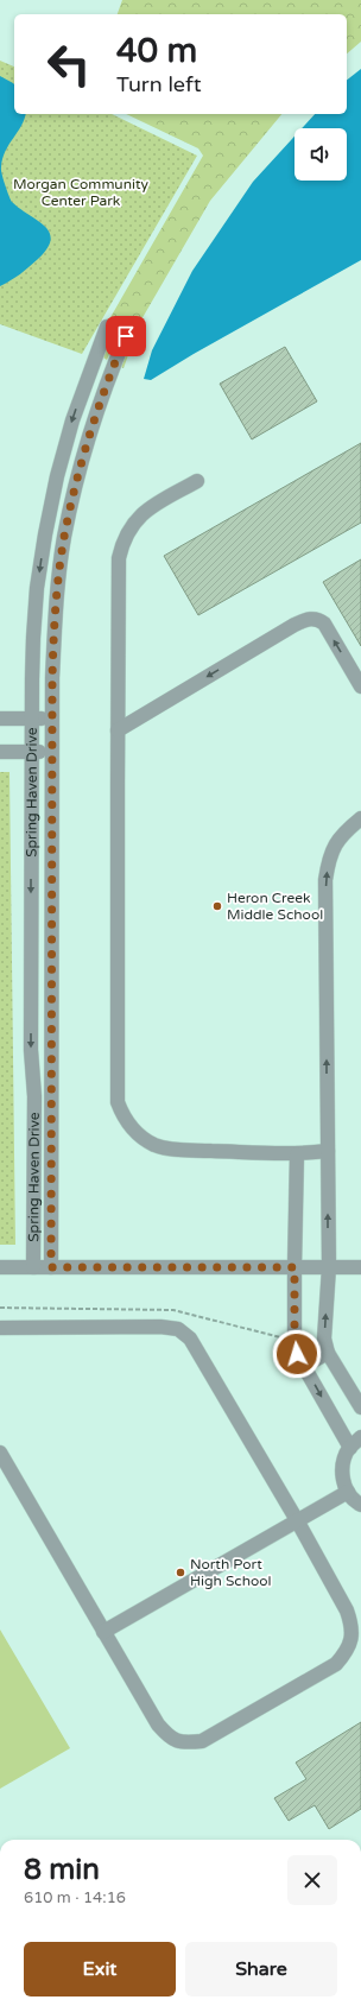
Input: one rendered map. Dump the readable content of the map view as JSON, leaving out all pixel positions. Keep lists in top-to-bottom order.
{
  "streets": {
    "street": ["Spring Haven Drive"]
  },
  "parks": ["Morgan Community Center Park"],
  "places": ["Heron Creek Middle School", "North Port High School"],
  "page": {
    "turn": ["40 m", "Turn left"],
    "heading": ["8 min", "610 m · 14:16"],
    "buttons": ["Exit", "Share"]
  }
}
